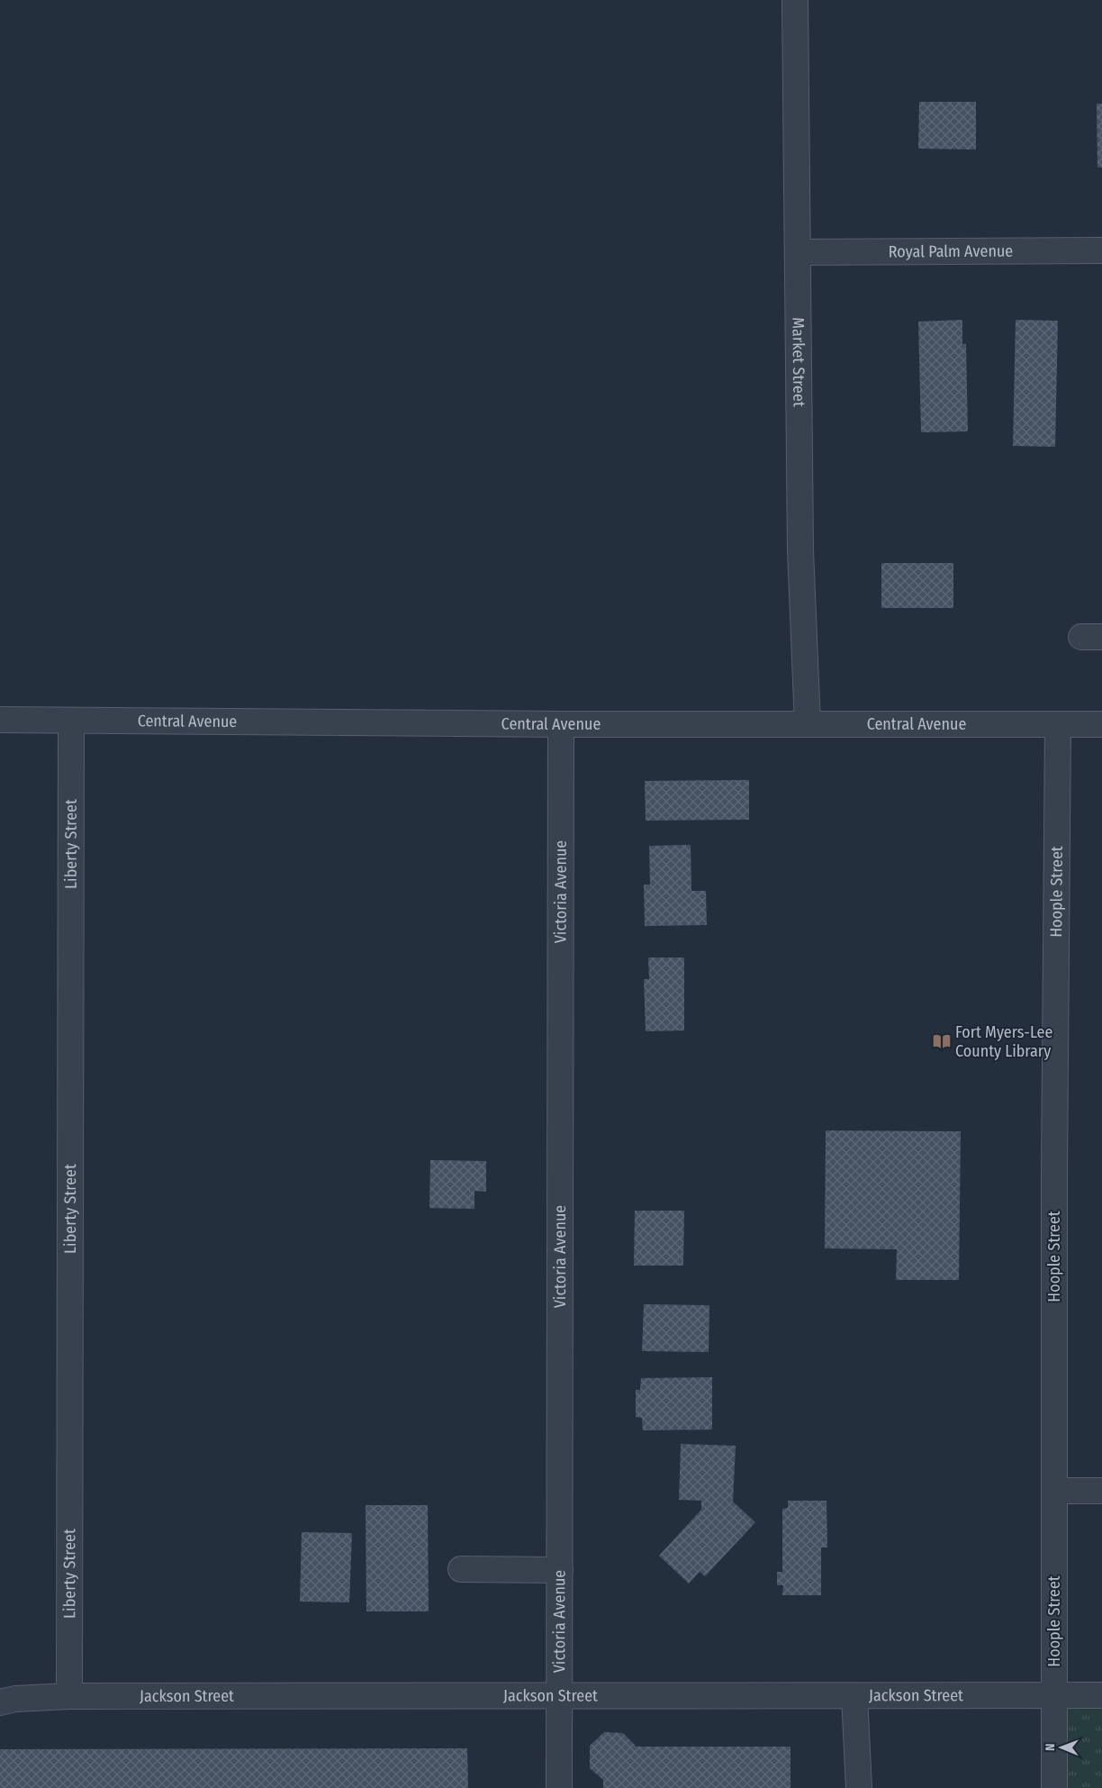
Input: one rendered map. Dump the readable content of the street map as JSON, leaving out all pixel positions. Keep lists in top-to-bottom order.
{
  "streets": {
    "street": [
      "Royal Palm Avenue",
      "Market Street",
      "Central Avenue",
      "Liberty Street",
      "Victoria Avenue",
      "Hoople Street",
      "Jackson Street"
    ]
  },
  "crossings": [
    ["Royal Palm Avenue", "Market Street"],
    ["Market Street", "Central Avenue"],
    ["Central Avenue", "Liberty Street"],
    ["Central Avenue", "Victoria Avenue"],
    ["Central Avenue", "Hoople Street"],
    ["Liberty Street", "Jackson Street"],
    ["Victoria Avenue", "Jackson Street"],
    ["Hoople Street", "Jackson Street"]
  ],
  "places": {
    "library": ["Fort Myers-Lee County Library"]
  },
  "north": "left"
}
